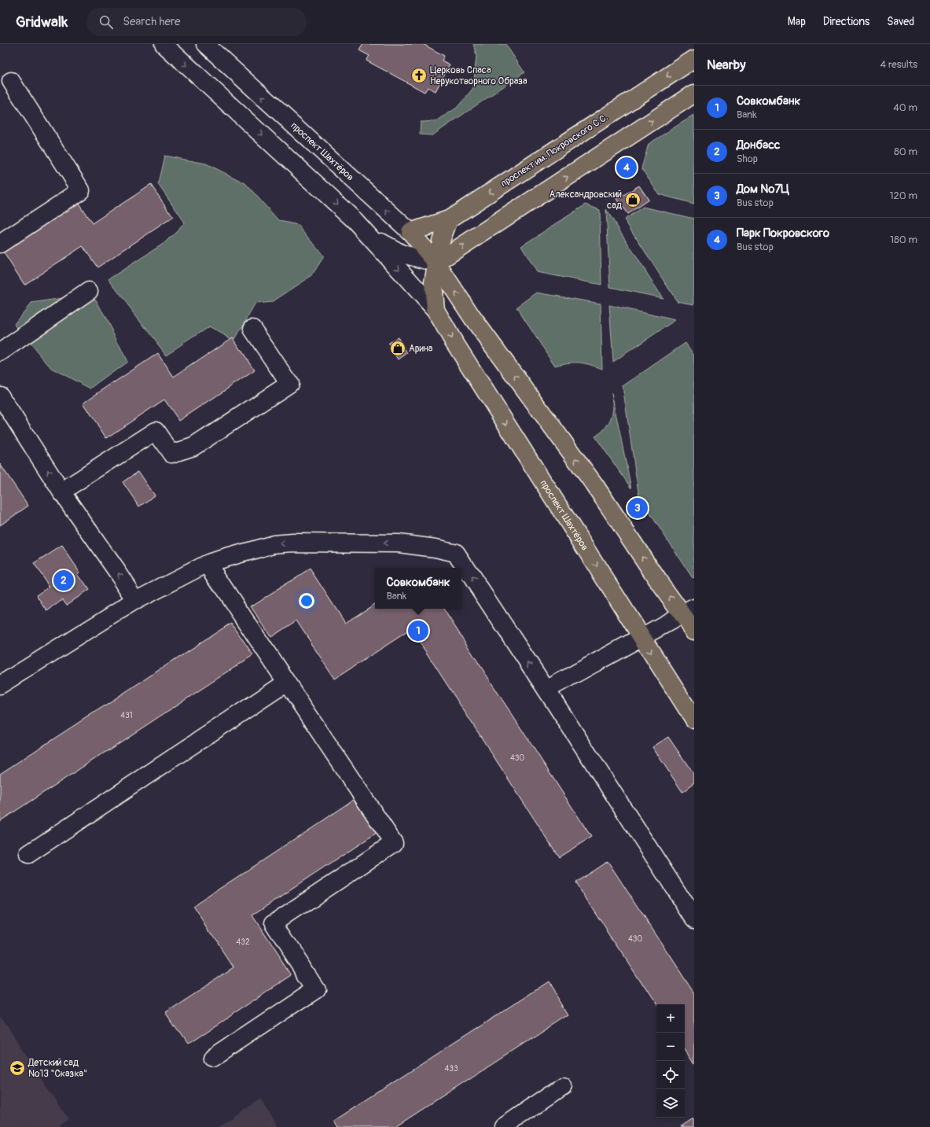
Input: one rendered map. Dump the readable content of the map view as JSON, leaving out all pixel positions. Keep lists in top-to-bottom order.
{
  "streets": {
    "main road": ["проспект им. Покровского С.С.", "проспект Шахтёров"]
  },
  "crossings": [
    ["проспект им. Покровского С.С.", "проспект Шахтёров"]
  ],
  "places": {
    "church": ["Церковь Спаса Нерукотворного Образа"],
    "shop": ["Александровский сад", "Арина"],
    "school or university": ["Детский сад №13 \"Сказка\""]
  },
  "house_numbers": [
    "431",
    "430",
    "430",
    "432",
    "433"
  ],
  "page": {
    "header": "Gridwalk",
    "search": "Search here",
    "nav": ["Map", "Directions", "Saved"],
    "heading": ["Nearby", "4 results"],
    "list": [
      {
        "mark": "1",
        "name": "Совкомбанк",
        "note": "Bank",
        "value": "40 m"
      },
      {
        "mark": "2",
        "name": "Донбасс",
        "note": "Shop",
        "value": "80 m"
      },
      {
        "mark": "3",
        "name": "Дом №7Ц",
        "note": "Bus stop",
        "value": "120 m"
      },
      {
        "mark": "4",
        "name": "Парк Покровского",
        "note": "Bus stop",
        "value": "180 m"
      }
    ],
    "pins": [
      "4",
      "3",
      "2",
      "1"
    ],
    "popup": ["Совкомбанк", "Bank"],
    "map_buttons": ["+", "−"]
  }
}
